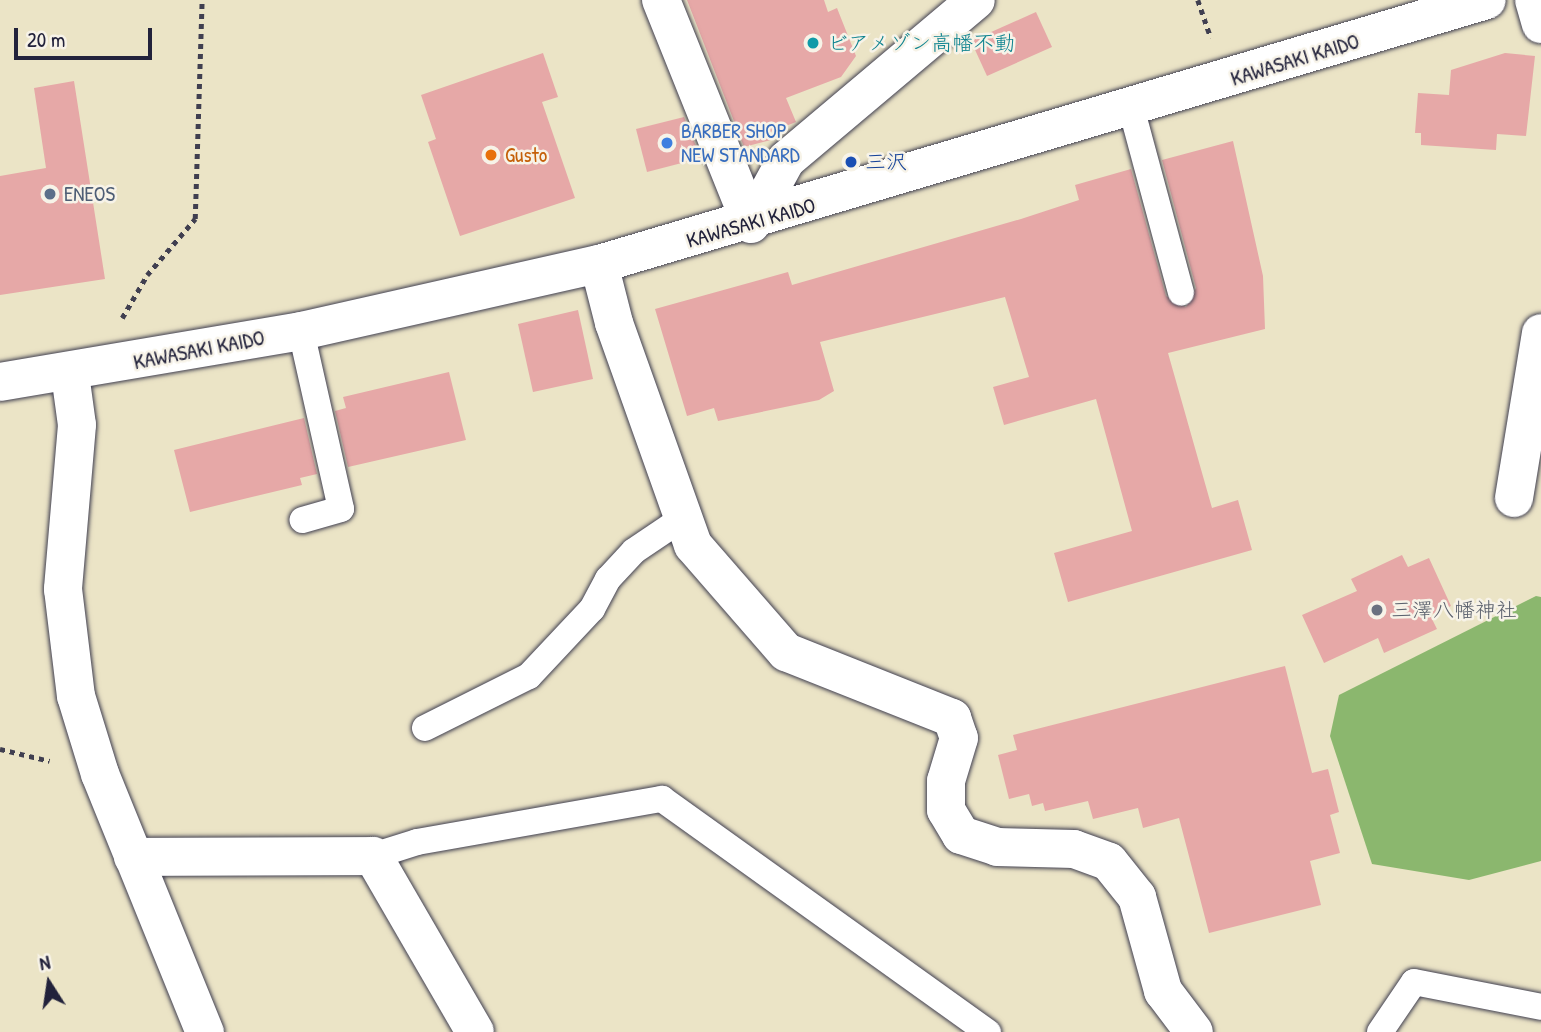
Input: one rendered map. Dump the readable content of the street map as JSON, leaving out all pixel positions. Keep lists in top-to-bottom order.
{
  "streets": {
    "street": ["KAWASAKI KAIDO"]
  },
  "places": [
    "ビアメゾン高幡不動",
    "BARBER SHOP NEW STANDARD",
    "Gusto",
    "三沢",
    "ENEOS",
    "三澤八幡神社"
  ],
  "scale_bar": "20 m",
  "north": "top"
}
